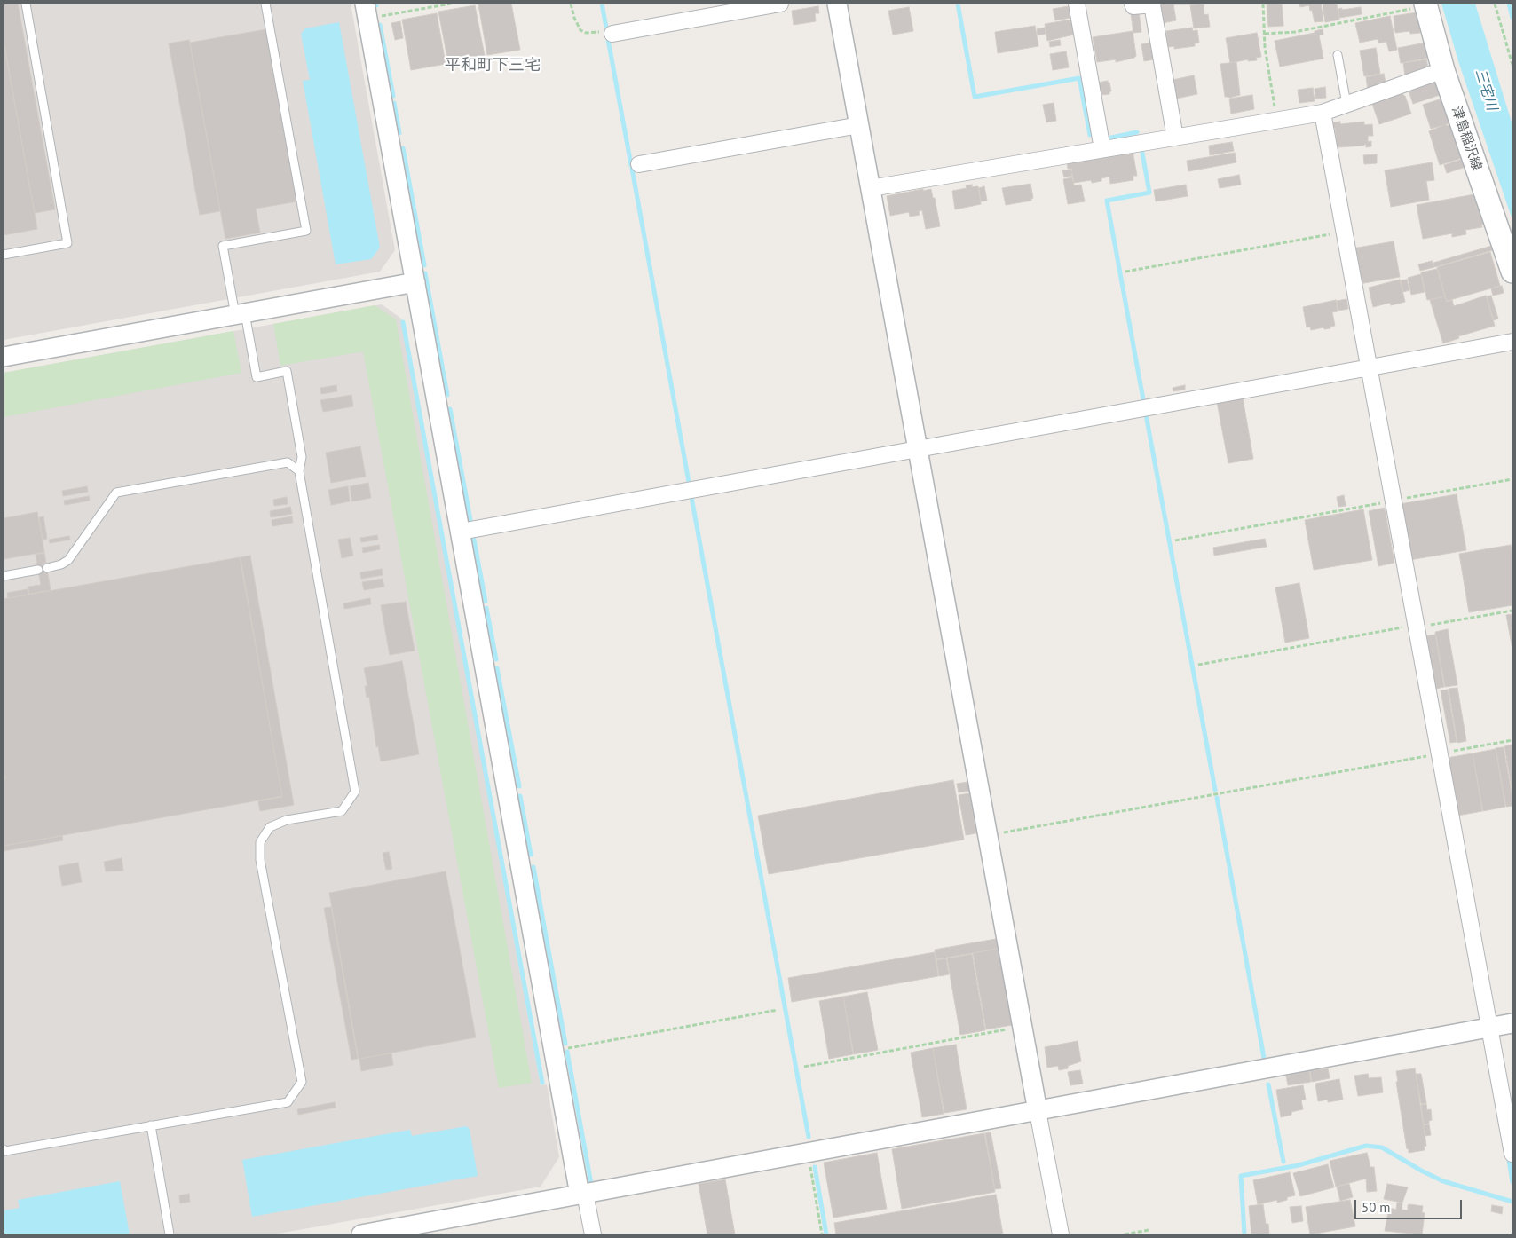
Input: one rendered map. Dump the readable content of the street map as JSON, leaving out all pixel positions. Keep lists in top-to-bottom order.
{
  "streets": {
    "main road": ["津島稲沢線"]
  },
  "districts": ["平和町下三宅"],
  "water": ["三宅川"],
  "scale_bar": "50 m"
}
